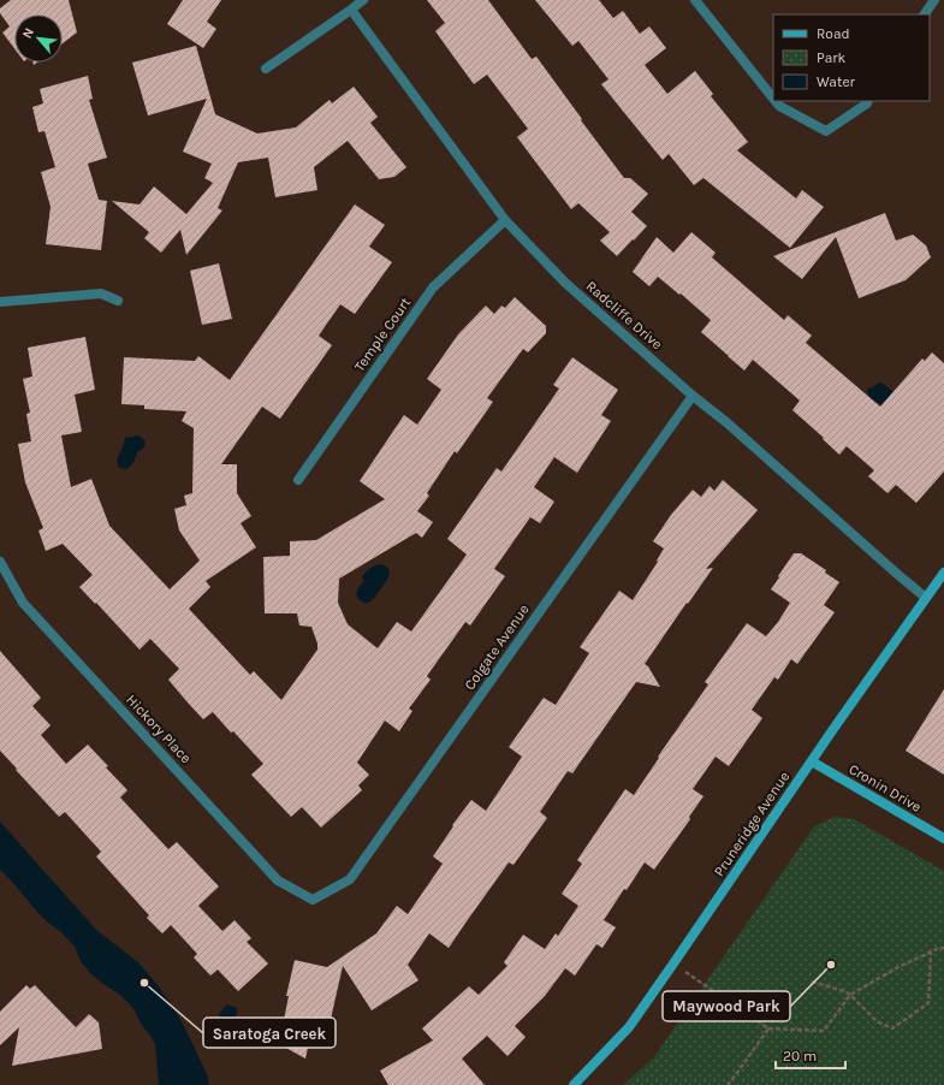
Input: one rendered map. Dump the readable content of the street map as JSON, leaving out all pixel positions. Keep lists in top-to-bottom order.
{
  "streets": {
    "main road": ["Cronin Drive", "Pruneridge Avenue"],
    "street": [
      "Radcliffe Drive",
      "Temple Court",
      "Colgate Avenue",
      "Hickory Place"
    ]
  },
  "crossings": [
    ["Radcliffe Drive", "Temple Court"],
    ["Radcliffe Drive", "Colgate Avenue"],
    ["Radcliffe Drive", "Pruneridge Avenue"],
    ["Colgate Avenue", "Hickory Place"],
    ["Cronin Drive", "Pruneridge Avenue"]
  ],
  "places": ["Maywood Park", "Saratoga Creek"],
  "legend": ["Road", "Park", "Water"],
  "scale_bar": "20 m",
  "north": "top left"
}
